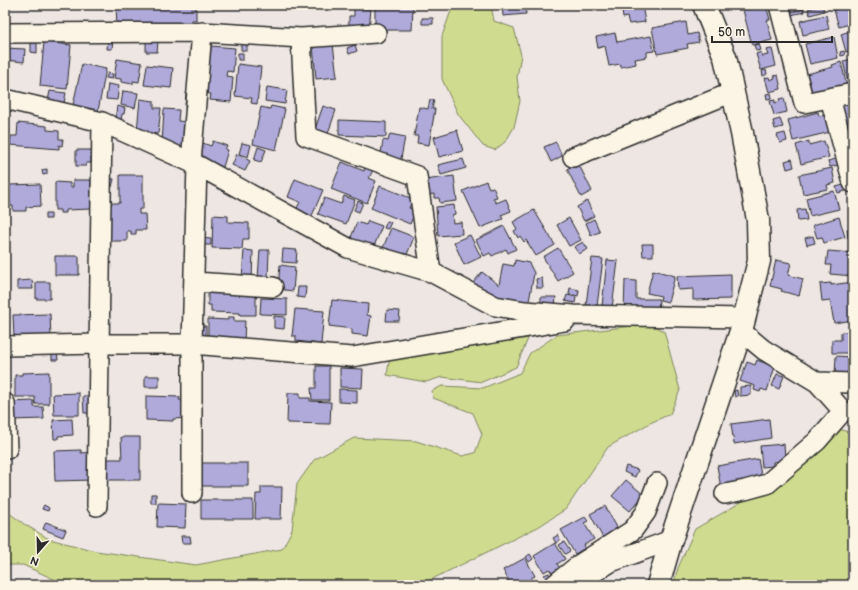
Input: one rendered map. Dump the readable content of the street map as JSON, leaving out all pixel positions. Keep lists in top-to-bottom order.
{
  "scale_bar": "50 m",
  "north": "bottom"
}
